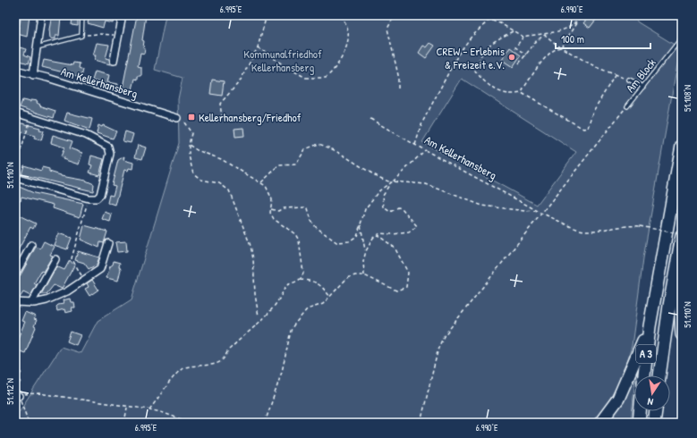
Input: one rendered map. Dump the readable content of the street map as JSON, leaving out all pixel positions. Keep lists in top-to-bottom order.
{
  "streets": {
    "highway": ["A 3"],
    "street": ["Am Kellerhansberg"],
    "lane": ["Am Block"]
  },
  "crossings": [
    ["Am Kellerhansberg", "A 3"]
  ],
  "parks": ["Kommunalfriedhof Kellerhansberg"],
  "places": {
    "other": ["CREW - Erlebnis & Freizeit e.V."],
    "transit": ["Kellerhansberg/Friedhof"]
  },
  "scale_bar": "100 m",
  "north": "bottom",
  "coordinates": [
    "6.995°E",
    "6.990°E",
    "51.108°N",
    "51.110°N",
    "51.112°N"
  ]
}
